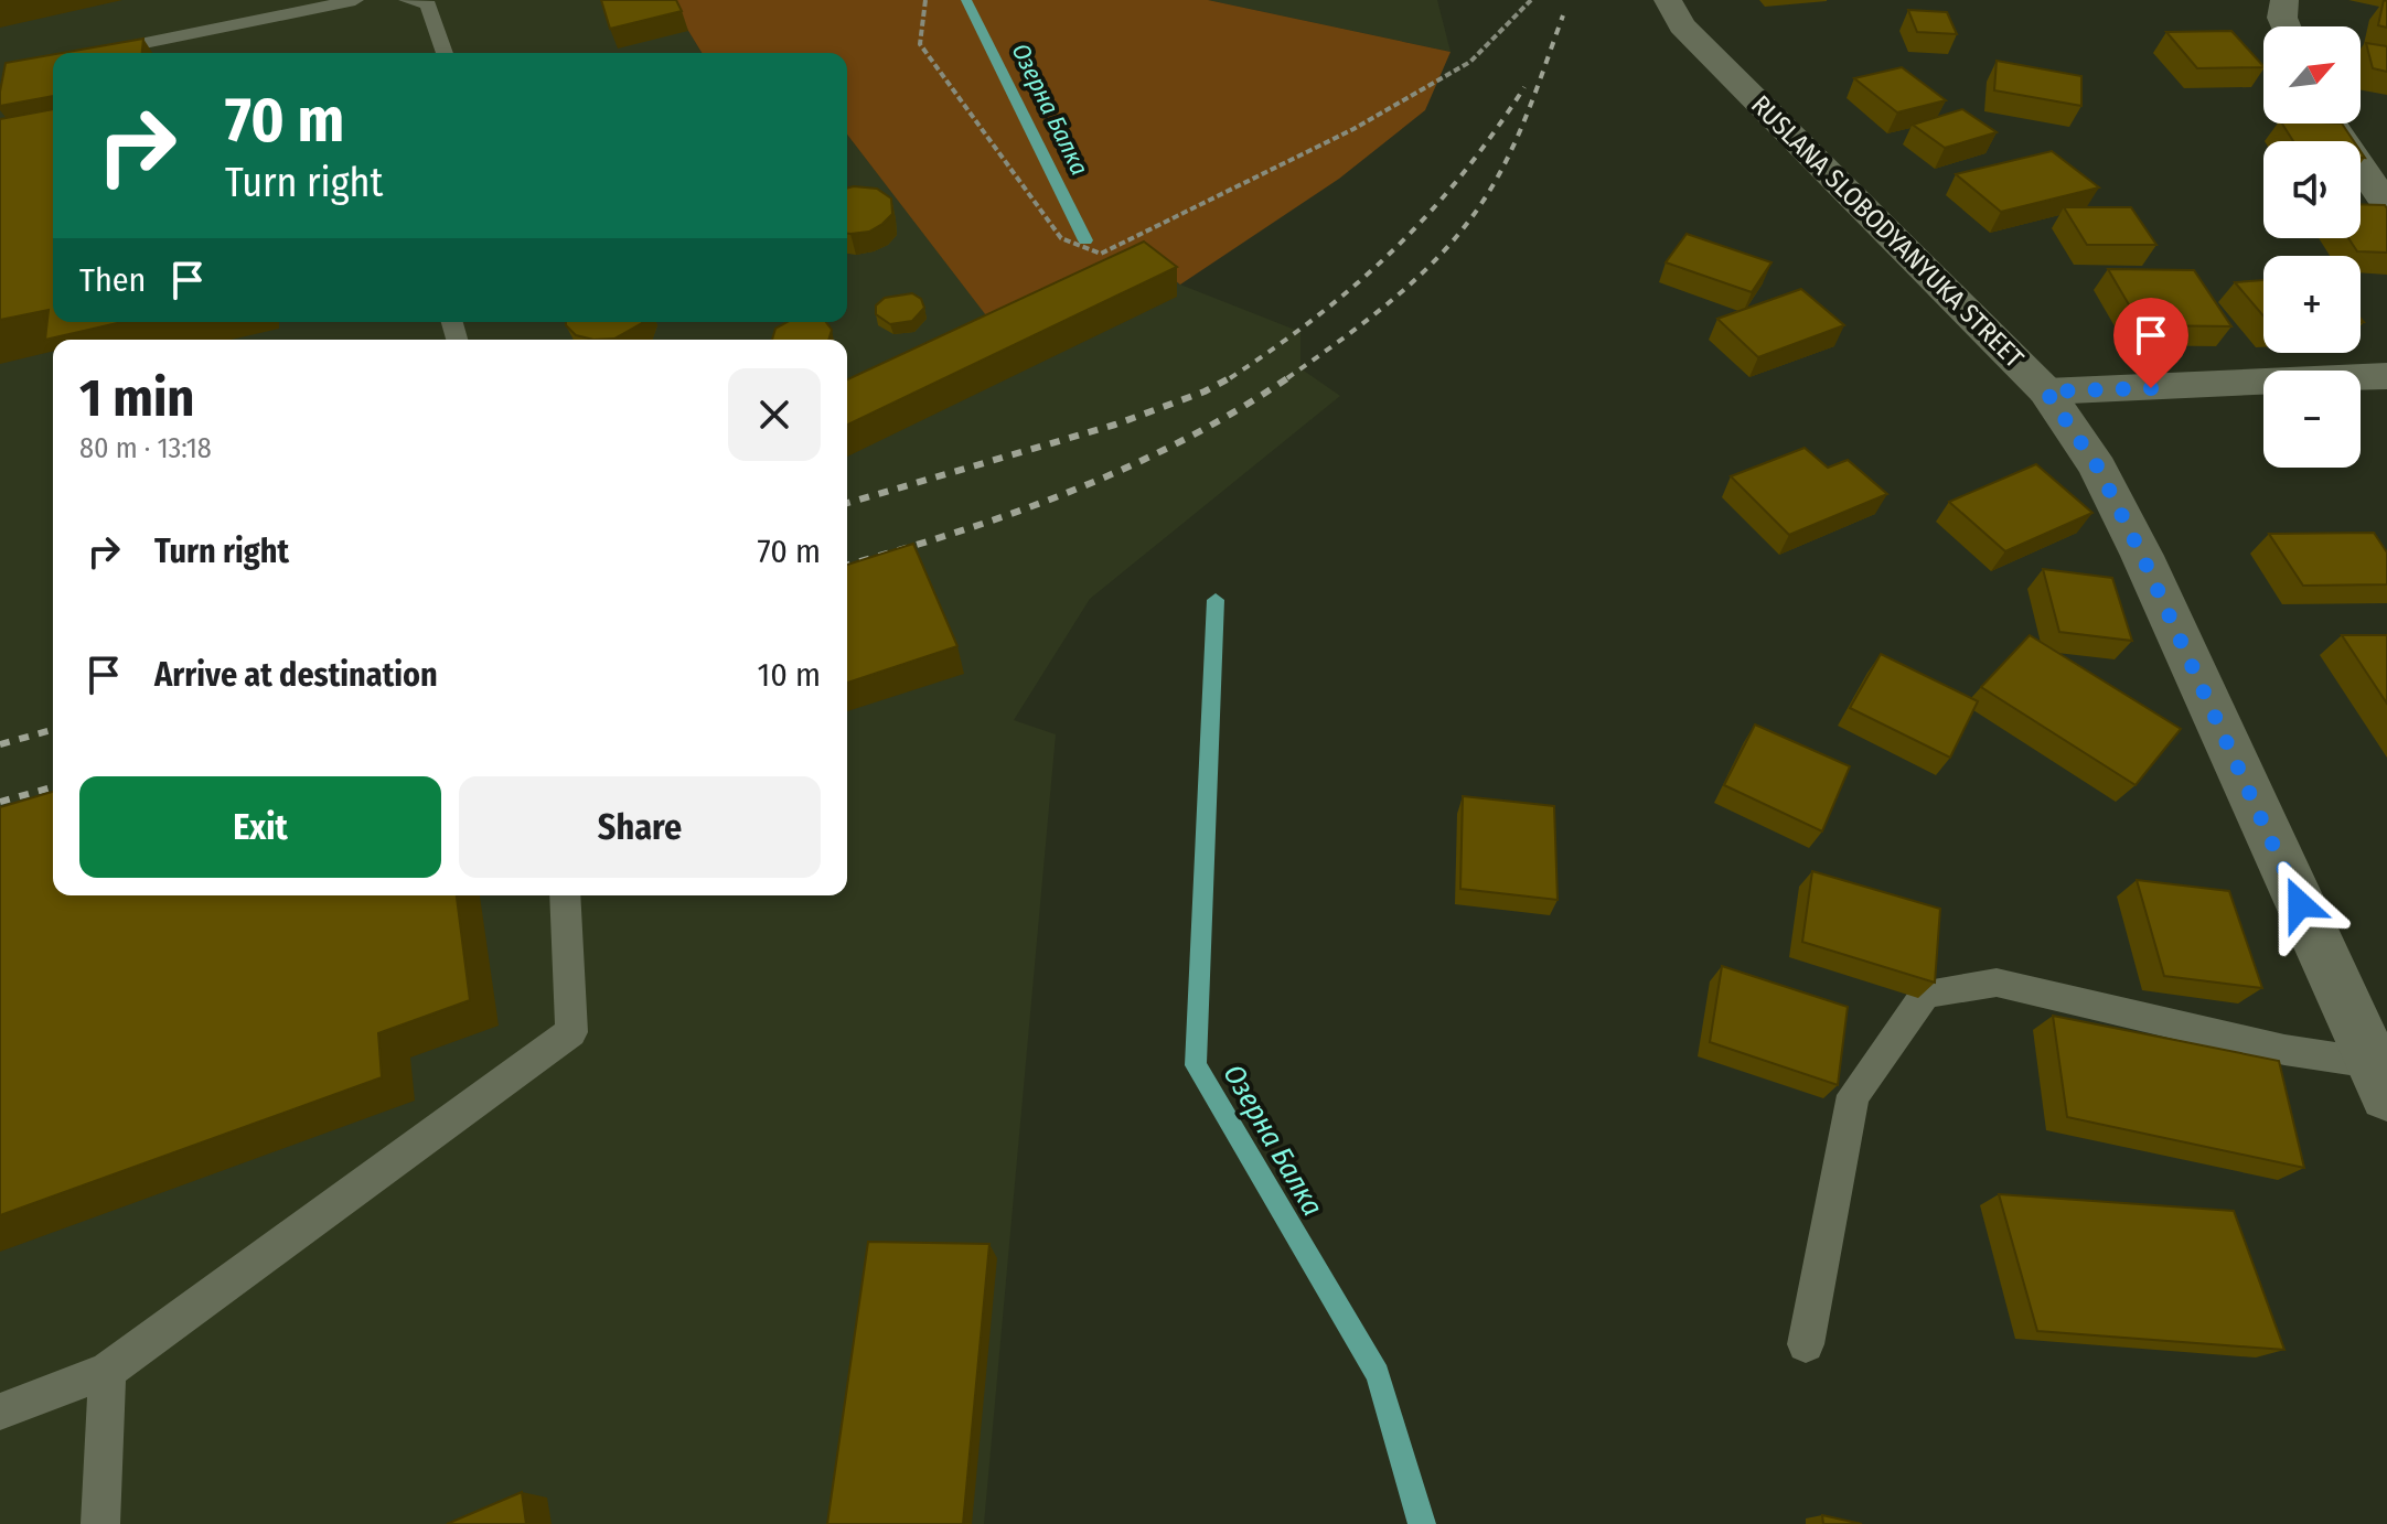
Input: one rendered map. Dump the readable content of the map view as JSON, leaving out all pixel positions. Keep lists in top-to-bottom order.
{
  "streets": {
    "main road": ["RUSLANA SLOBODYANYUKA STREET"]
  },
  "water": ["Озерна Балка"],
  "north": "top right",
  "page": {
    "map_buttons": ["+", "−"],
    "turn": ["70 m", "Turn right"],
    "then": "Then",
    "heading": ["1 min", "80 m · 13:18"],
    "list": [
      {
        "name": "Turn right",
        "value": "70 m"
      },
      {
        "name": "Arrive at destination",
        "value": "10 m"
      }
    ],
    "buttons": ["Exit", "Share"]
  }
}
